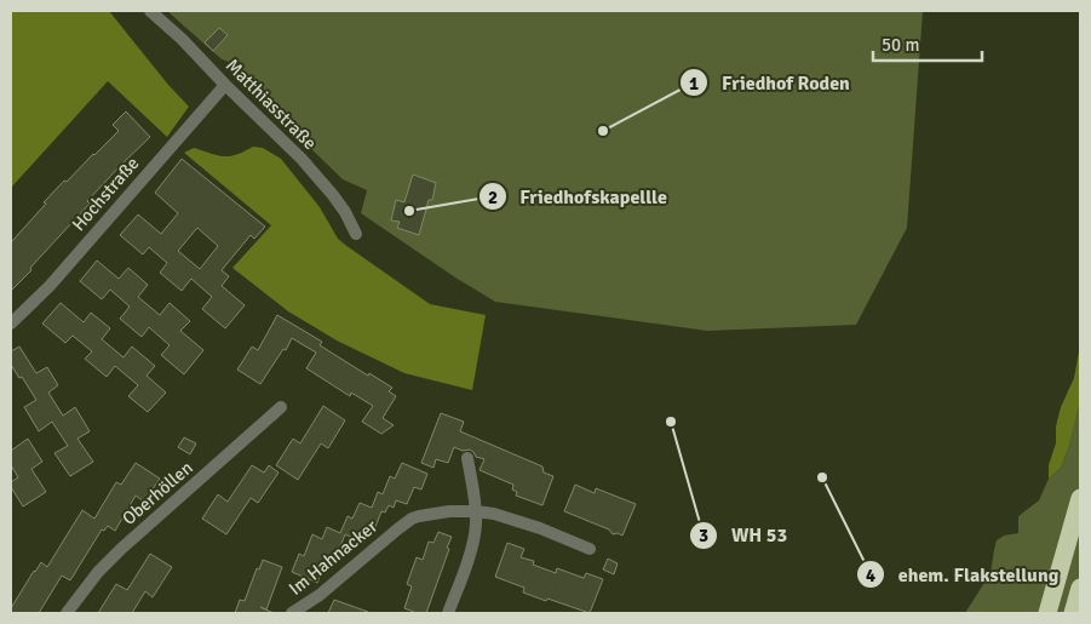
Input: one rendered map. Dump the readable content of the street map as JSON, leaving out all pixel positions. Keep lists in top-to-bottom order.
{
  "streets": {
    "street": [
      "Matthiasstraße",
      "Hochstraße",
      "Oberhöllen",
      "Im Hahnacker"
    ]
  },
  "crossings": [
    ["Matthiasstraße", "Hochstraße"]
  ],
  "places": [
    "Friedhof Roden",
    "Friedhofskapellle",
    "WH 53",
    "ehem. Flakstellung"
  ],
  "scale_bar": "50 m"
}
